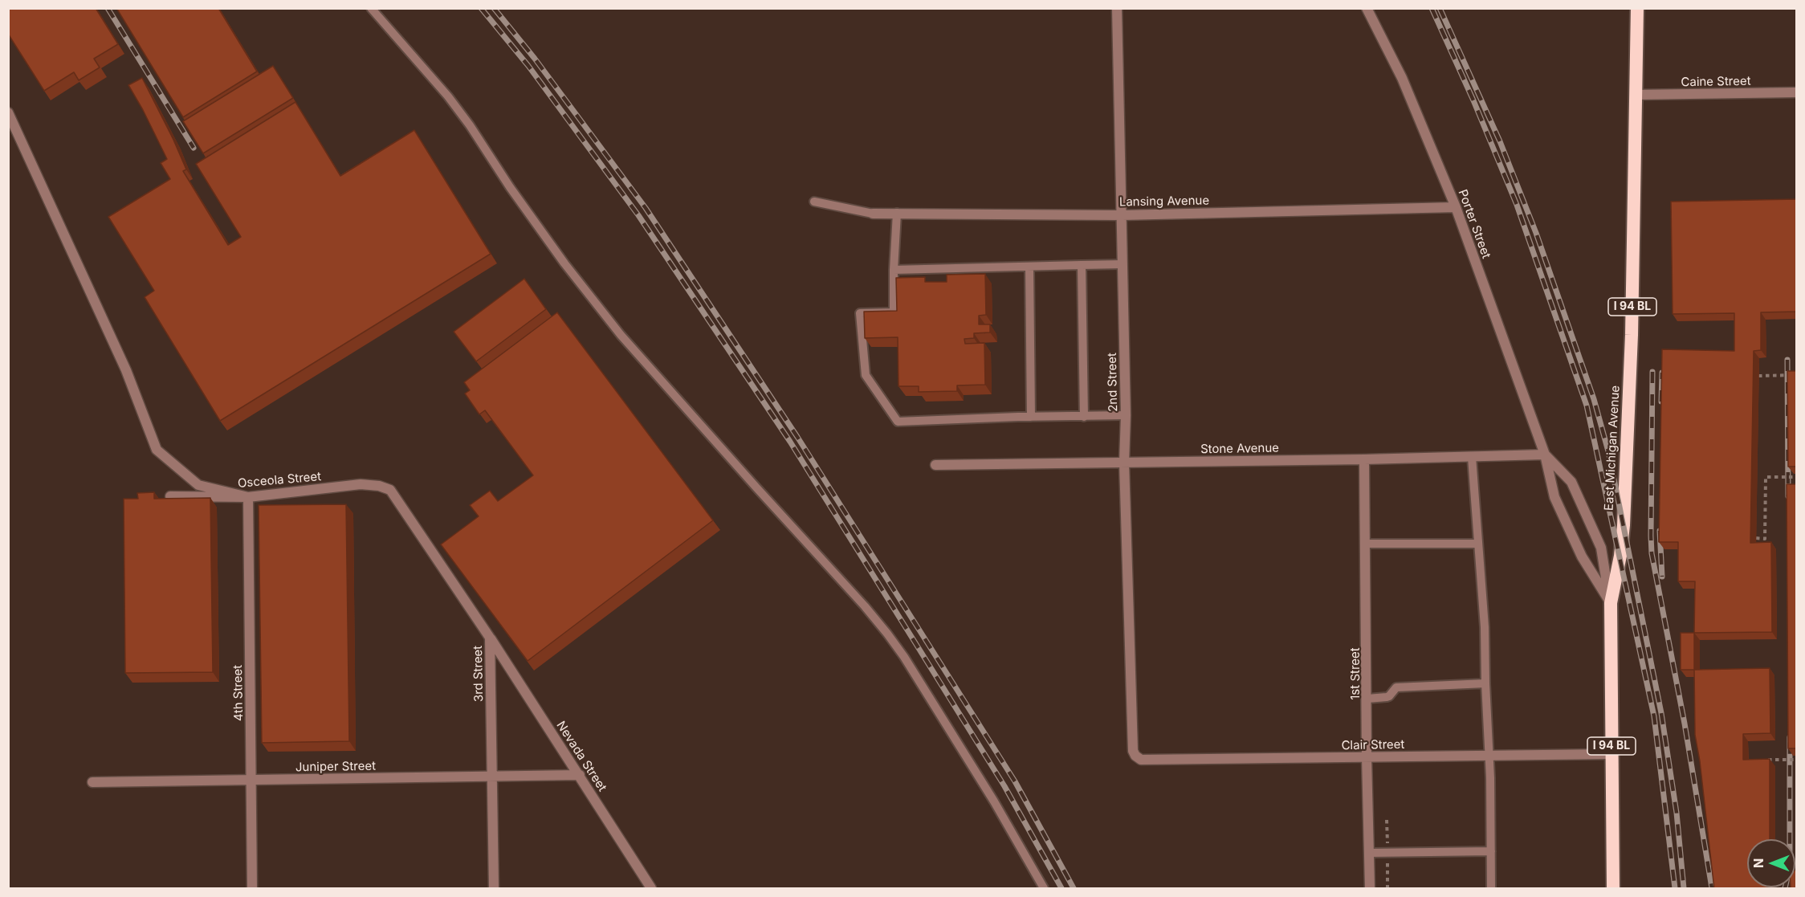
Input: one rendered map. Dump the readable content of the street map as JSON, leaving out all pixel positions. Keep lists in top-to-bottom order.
{
  "streets": {
    "highway": ["I 94 BL", "East Michigan Avenue"],
    "street": [
      "Caine Street",
      "Lansing Avenue",
      "Porter Street",
      "2nd Street",
      "Stone Avenue",
      "Osceola Street",
      "3rd Street",
      "1st Street",
      "4th Street",
      "Clair Street",
      "Nevada Street",
      "Juniper Street"
    ]
  },
  "crossings": [
    ["Caine Street", "East Michigan Avenue"],
    ["Lansing Avenue", "Porter Street"],
    ["Lansing Avenue", "2nd Street"],
    ["Porter Street", "East Michigan Avenue"],
    ["Porter Street", "Stone Avenue"],
    ["2nd Street", "Stone Avenue"],
    ["2nd Street", "Clair Street"],
    ["East Michigan Avenue", "Clair Street"],
    ["Stone Avenue", "1st Street"],
    ["Osceola Street", "3rd Street"],
    ["Osceola Street", "4th Street"],
    ["3rd Street", "Nevada Street"],
    ["3rd Street", "Juniper Street"],
    ["1st Street", "Clair Street"],
    ["4th Street", "Juniper Street"],
    ["Nevada Street", "Juniper Street"]
  ],
  "north": "left"
}
